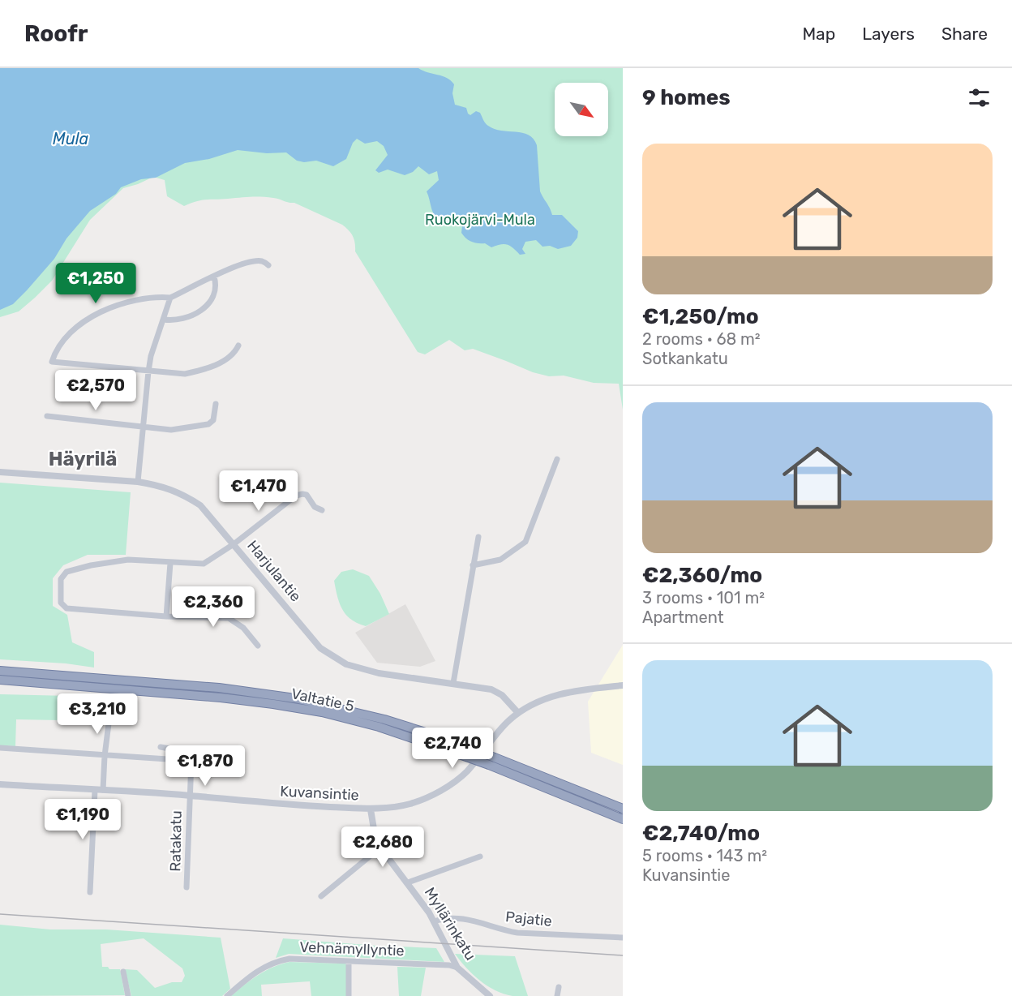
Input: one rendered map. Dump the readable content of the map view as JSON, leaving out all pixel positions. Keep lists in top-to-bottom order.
{
  "streets": {
    "highway": ["Valtatie 5"],
    "street": [
      "Harjulantie",
      "Kuvansintie",
      "Ratakatu",
      "Pajatie",
      "Myllärinkatu",
      "Vehnämyllyntie"
    ]
  },
  "crossings": [
    ["Harjulantie", "Kuvansintie"],
    ["Kuvansintie", "Ratakatu"],
    ["Kuvansintie", "Myllärinkatu"],
    ["Pajatie", "Myllärinkatu"],
    ["Myllärinkatu", "Vehnämyllyntie"]
  ],
  "districts": ["Häyrilä"],
  "water": ["Mula"],
  "parks": ["Ruokojärvi-Mula"],
  "north": "bottom right",
  "page": {
    "header": "Roofr",
    "nav": ["Map", "Layers", "Share"],
    "heading": "9 homes",
    "list": [
      {
        "name": "€1,250/mo",
        "note": "2 rooms · 68 m² · Sotkankatu"
      },
      {
        "name": "€2,360/mo",
        "note": "3 rooms · 101 m² · Apartment"
      },
      {
        "name": "€2,740/mo",
        "note": "5 rooms · 143 m² · Kuvansintie"
      }
    ],
    "price": [
      "€1,250",
      "€2,570",
      "€1,470",
      "€2,360",
      "€3,210",
      "€2,740",
      "€1,870",
      "€1,190",
      "€2,680"
    ]
  }
}
